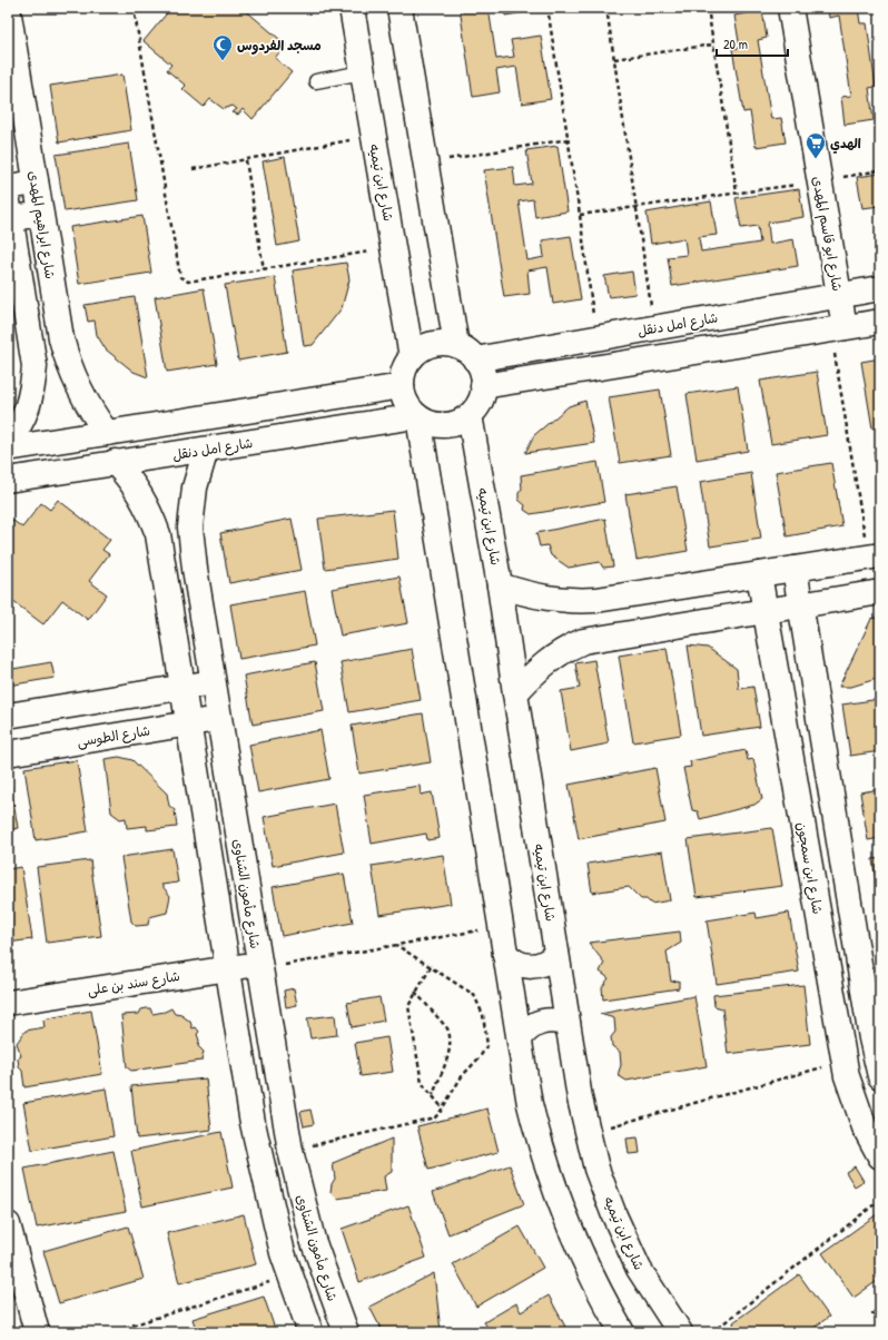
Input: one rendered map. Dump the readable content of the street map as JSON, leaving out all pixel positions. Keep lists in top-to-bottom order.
{
  "streets": {
    "street": [
      "شارع ابن تيميه",
      "شارع ابراهيم المهدى",
      "شارع ابو قاسم المهدى",
      "شارع امل دنقل",
      "شارع الطوسى",
      "شارع ابن سمجون",
      "شارع مأمون الشناوى",
      "شارع سند بن على"
    ]
  },
  "crossings": [
    ["شارع ابن تيميه", "شارع امل دنقل"],
    ["شارع ابو قاسم المهدى", "شارع امل دنقل"],
    ["شارع امل دنقل", "شارع مأمون الشناوى"],
    ["شارع الطوسى", "شارع مأمون الشناوى"],
    ["شارع مأمون الشناوى", "شارع سند بن على"]
  ],
  "places": {
    "mosque": ["مسجد الفردوس"],
    "supermarket": ["الهدي"]
  },
  "scale_bar": "20 m"
}
